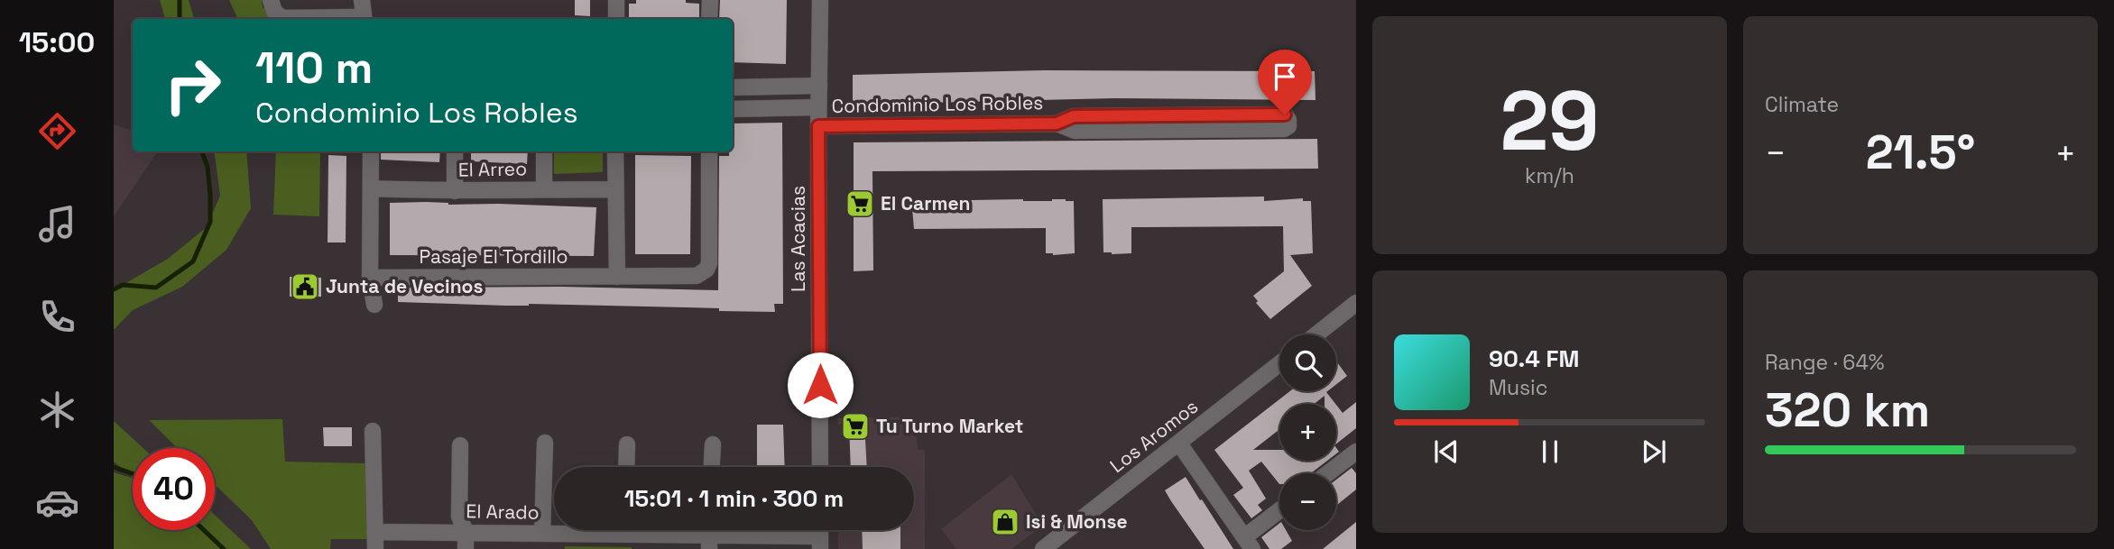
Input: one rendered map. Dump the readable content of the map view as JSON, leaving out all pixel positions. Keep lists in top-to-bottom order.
{
  "streets": {
    "street": [
      "Condominio Los Robles",
      "El Arreo",
      "Las Acacias",
      "Pasaje El Tordillo",
      "Los Aromos",
      "El Arado"
    ]
  },
  "crossings": [
    ["Condominio Los Robles", "Las Acacias"]
  ],
  "places": {
    "supermarket": ["El Carmen", "Tu Turno Market"],
    "public building": ["Junta de Vecinos"],
    "shop": ["Isi & Monse"]
  },
  "page": {
    "tabs": "15:00",
    "tile": [
      ["29", "km/h"],
      "Climate",
      ["Range · 64%", "320 km"]
    ],
    "turn": ["110 m", "Condominio Los Robles"],
    "heat": ["−", "21.5°", "+"],
    "map_buttons": ["+", "−"],
    "song": ["90.4 FM", "Music"],
    "limit": "40",
    "trip": "15:01 · 1 min · 300 m"
  }
}
